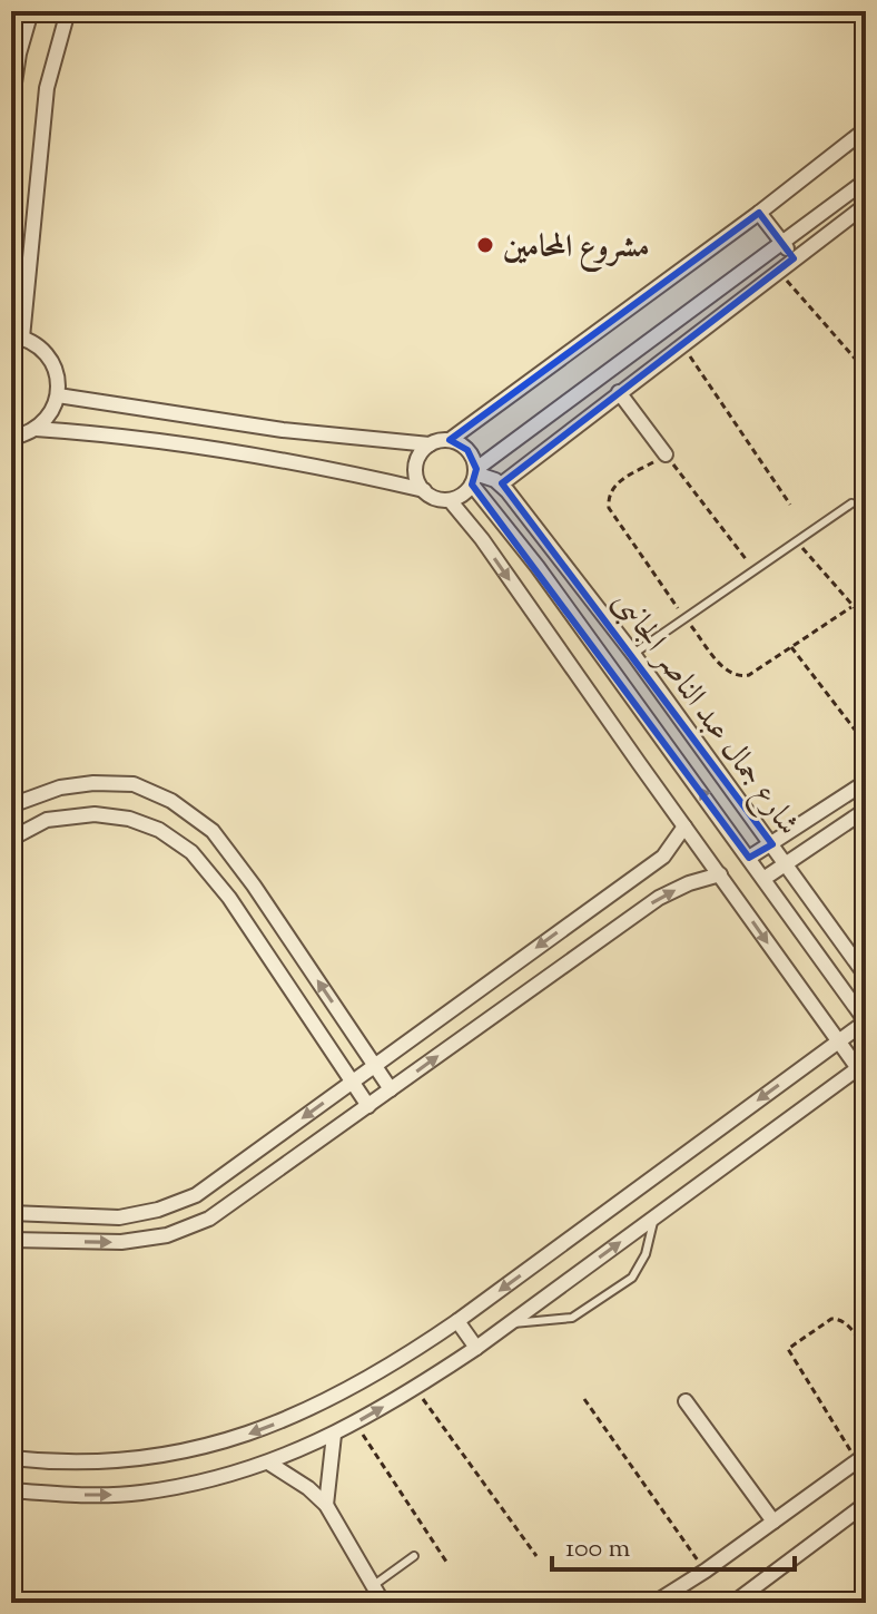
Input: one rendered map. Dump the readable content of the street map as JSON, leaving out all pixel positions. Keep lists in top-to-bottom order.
{
  "streets": {
    "street": ["شارع جمال عبد الناصر الجانبى"]
  },
  "places": ["مشروع المحامين"],
  "scale_bar": "100 m"
}
